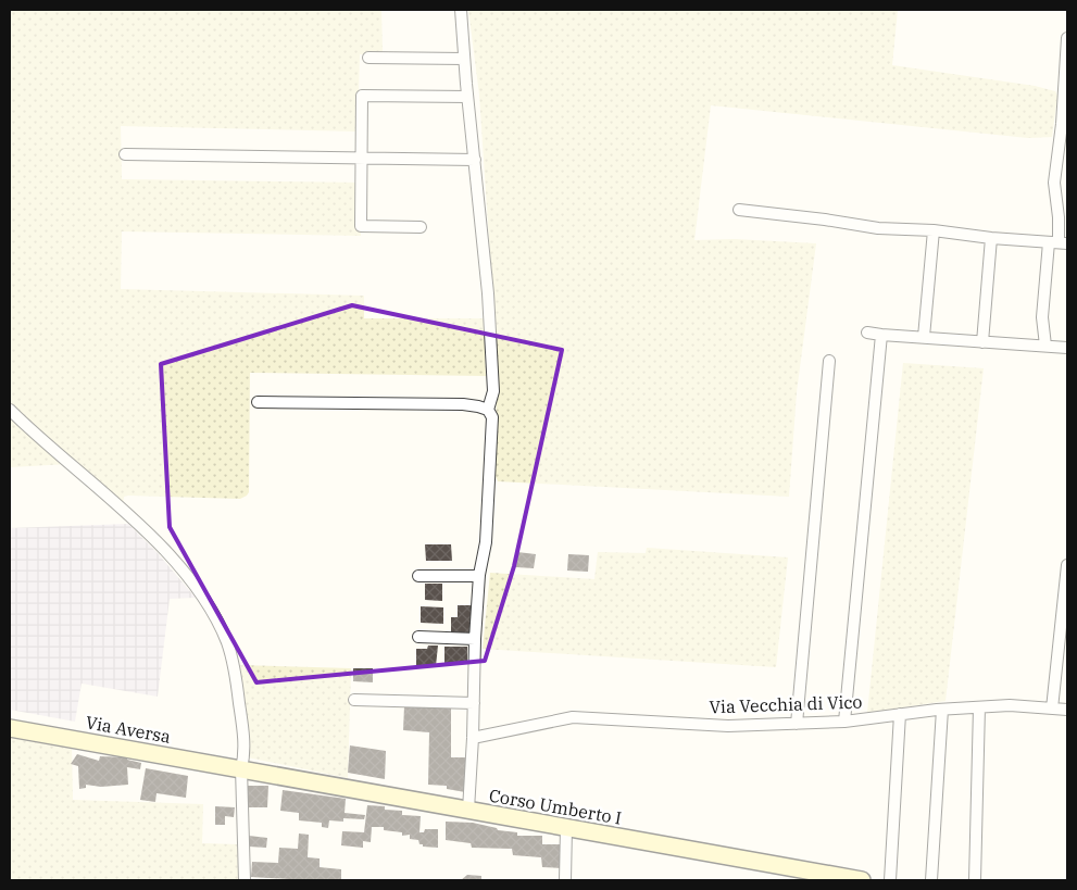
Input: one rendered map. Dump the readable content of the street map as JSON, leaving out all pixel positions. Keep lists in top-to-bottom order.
{
  "streets": {
    "main road": ["Via Aversa", "Corso Umberto I"],
    "street": ["Via Vecchia di Vico"]
  },
  "crossings": [
    ["Via Aversa", "Corso Umberto I"]
  ]
}
